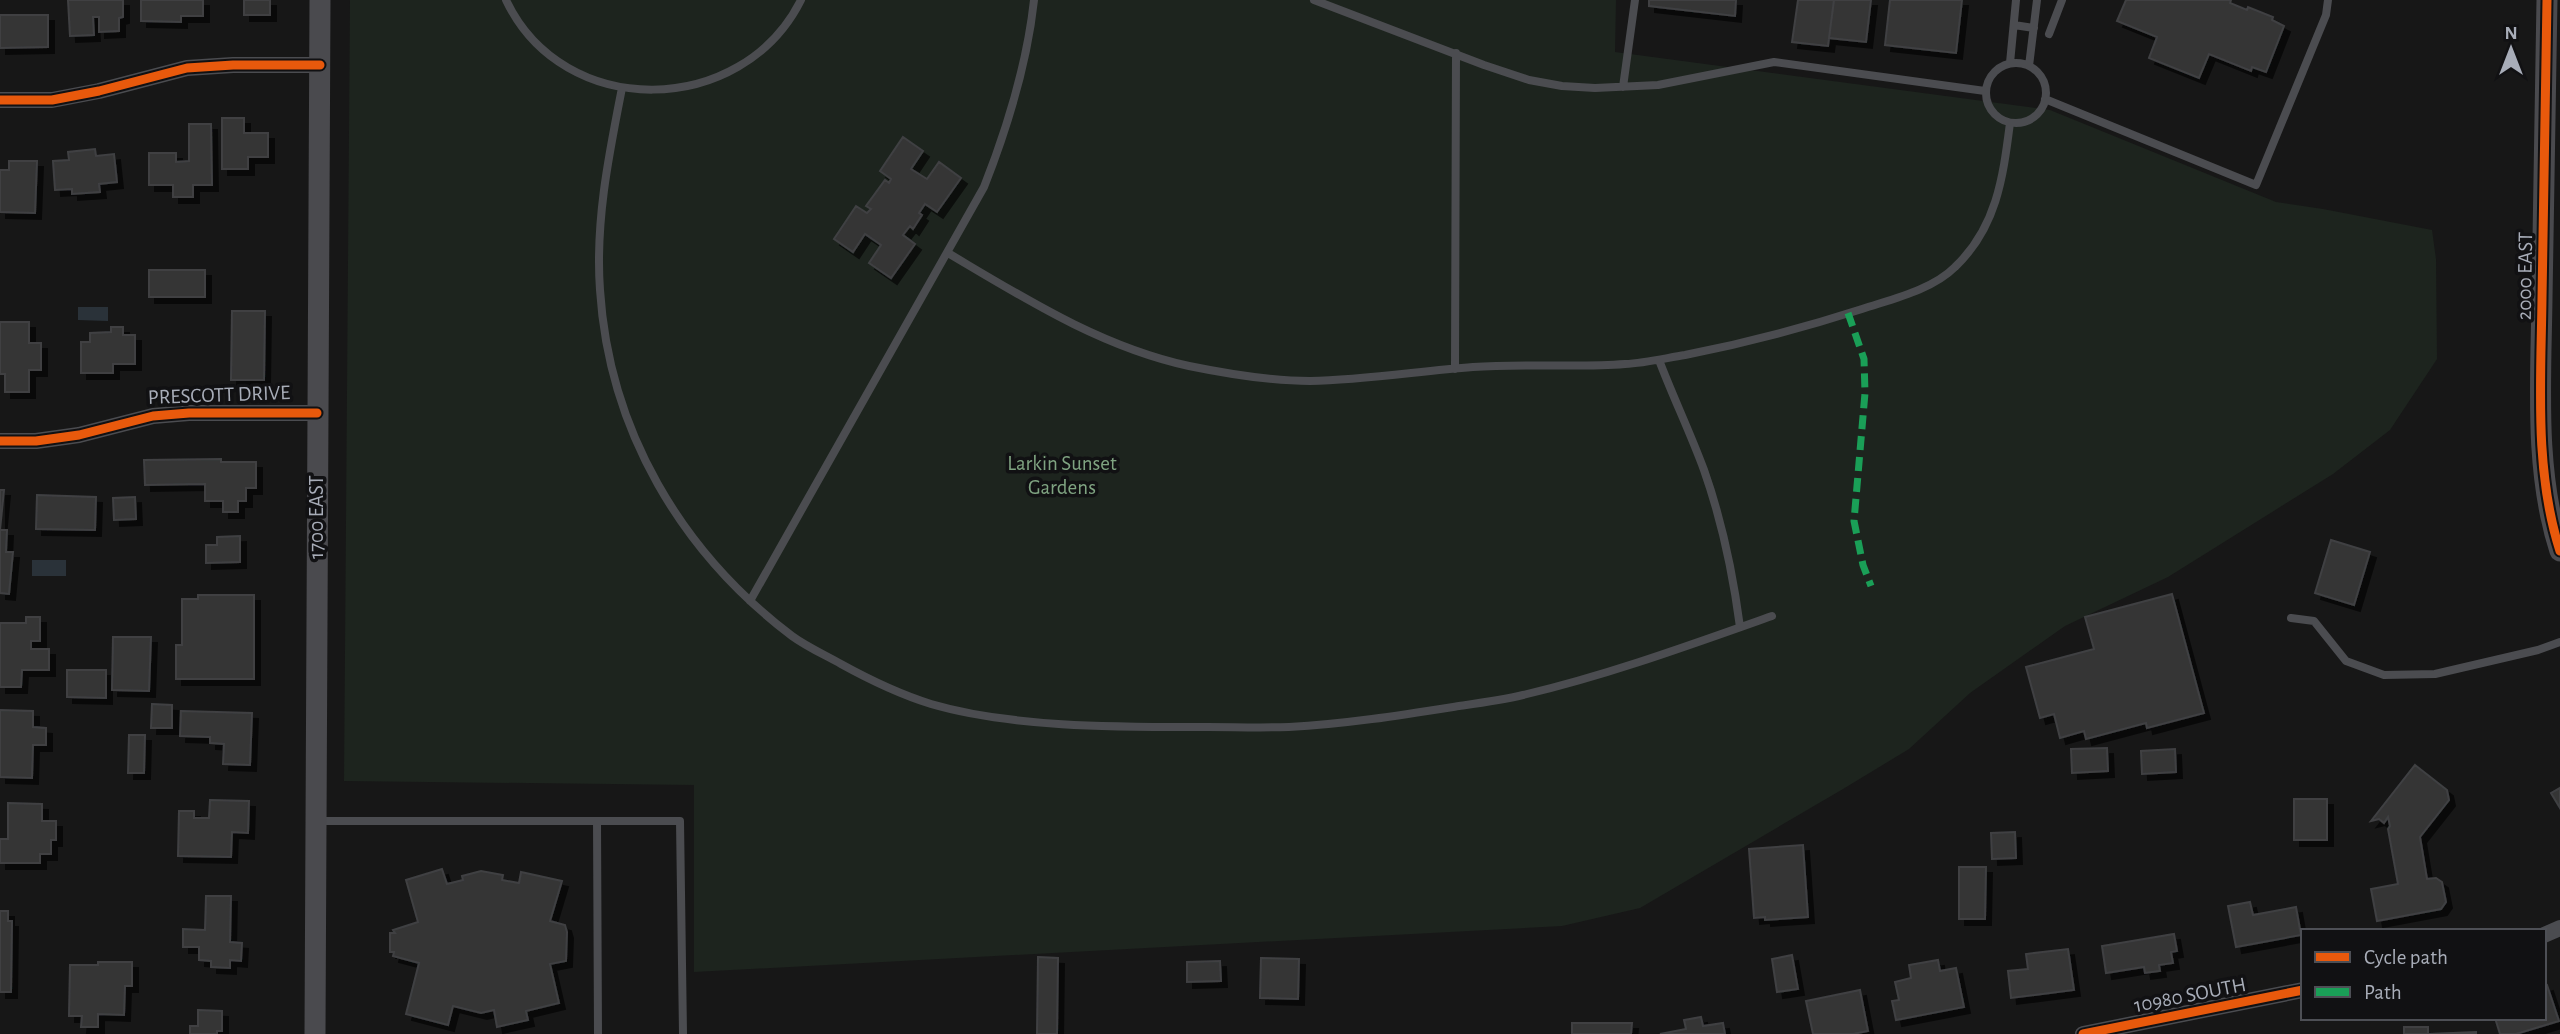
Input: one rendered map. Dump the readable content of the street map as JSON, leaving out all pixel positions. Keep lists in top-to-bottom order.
{
  "streets": {
    "main road": ["2000 EAST", "1700 EAST"],
    "street": ["PRESCOTT DRIVE", "10980 SOUTH"]
  },
  "crossings": [
    ["PRESCOTT DRIVE", "1700 EAST"]
  ],
  "parks": ["Larkin Sunset Gardens"],
  "legend": ["Cycle path", "Path"],
  "north": "top"
}
